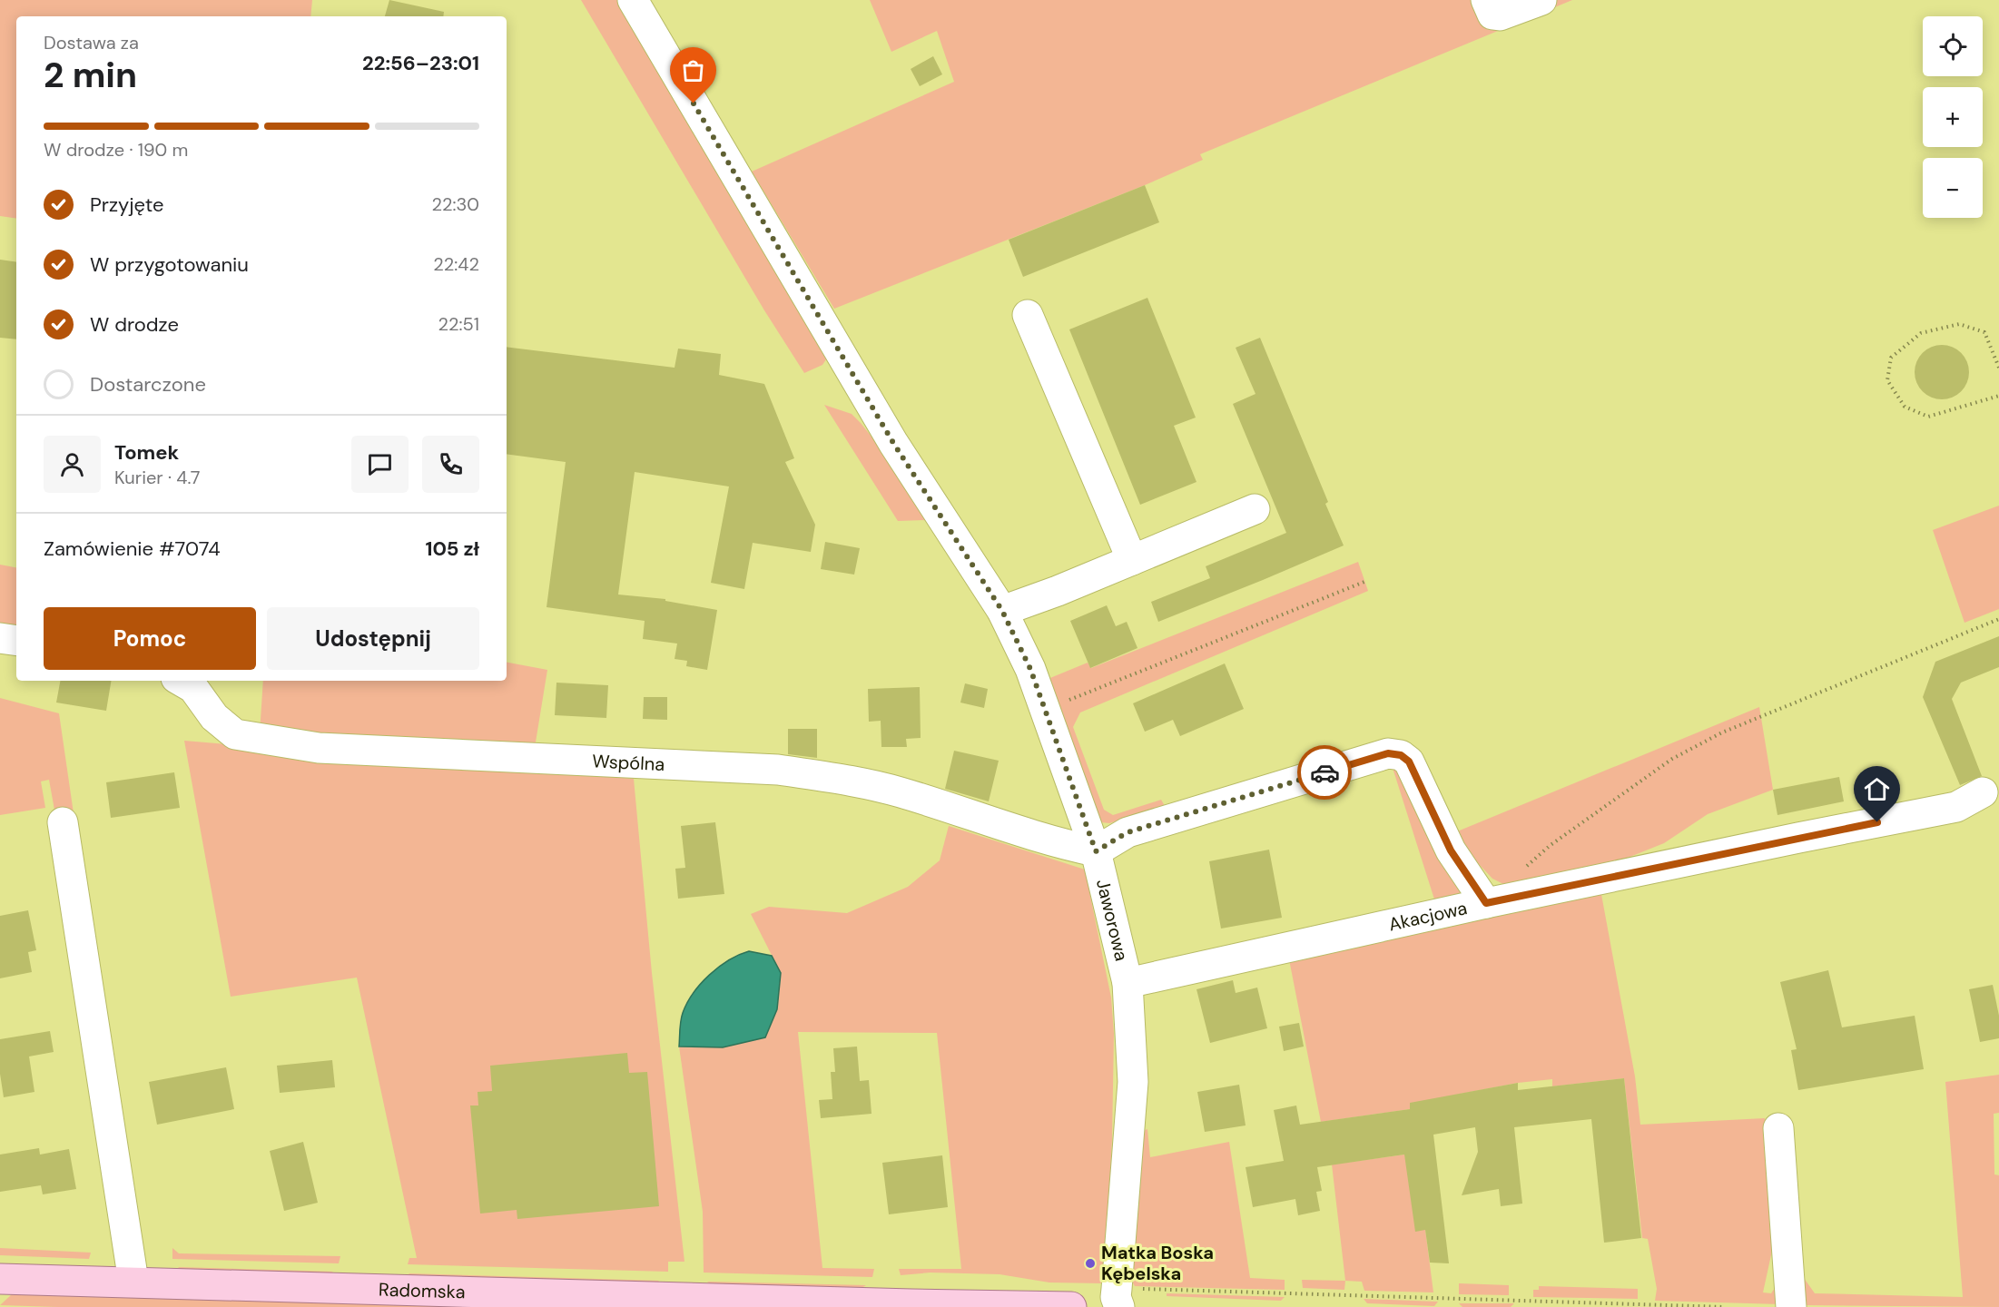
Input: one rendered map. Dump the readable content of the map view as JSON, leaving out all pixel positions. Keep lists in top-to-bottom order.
{
  "streets": {
    "main road": ["Radomska"],
    "street": ["Wspólna", "Akacjowa", "Jaworowa"]
  },
  "crossings": [
    ["Wspólna", "Jaworowa"],
    ["Akacjowa", "Jaworowa"]
  ],
  "places": ["Matka Boska Kębelska"],
  "page": {
    "map_buttons": ["+", "−"],
    "heading": ["2 min", "Dostawa za", "22:56–23:01"],
    "panel": [
      "Tomek",
      "Kurier · 4.7",
      "Zamówienie #7074",
      "105 zł"
    ],
    "bar": "W drodze · 190 m",
    "list": [
      ["Przyjęte", "22:30"],
      ["W przygotowaniu", "22:42"],
      ["W drodze", "22:51"],
      "Dostarczone"
    ],
    "buttons": ["Pomoc", "Udostępnij"]
  }
}
